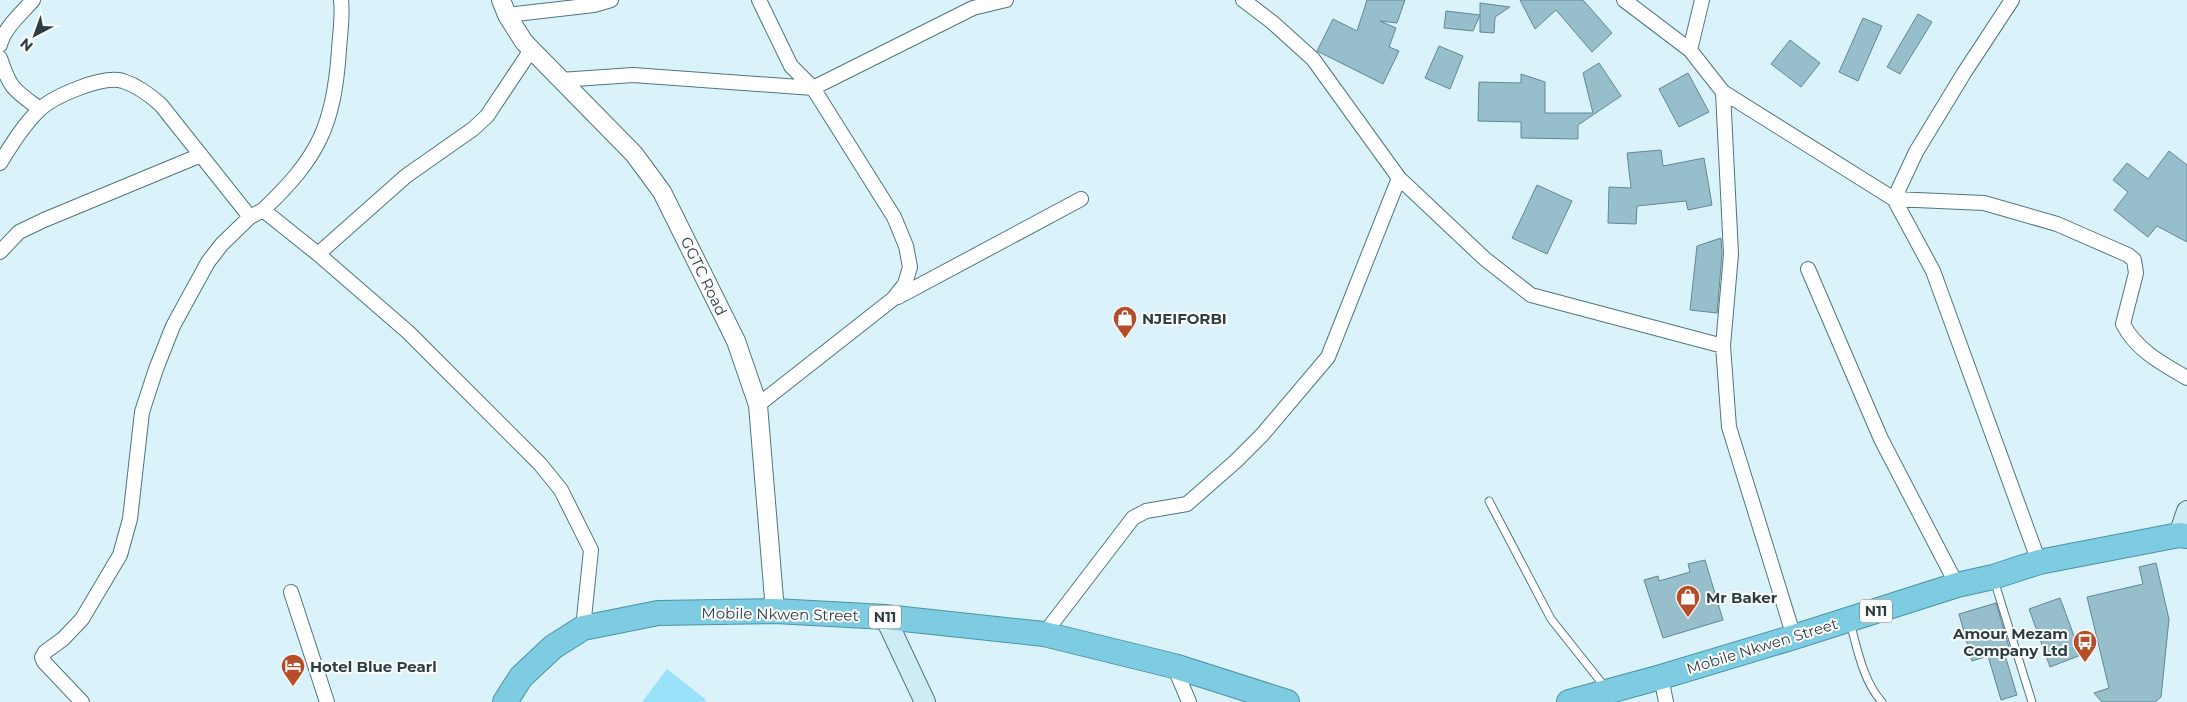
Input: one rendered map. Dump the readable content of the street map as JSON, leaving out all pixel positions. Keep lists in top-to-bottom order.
{
  "streets": {
    "highway": ["N11", "Mobile Nkwen Street"],
    "street": ["GGTC Road"]
  },
  "crossings": [
    ["GGTC Road", "Mobile Nkwen Street"]
  ],
  "places": {
    "shop": ["NJEIFORBI", "Mr Baker"],
    "bus stop": ["Amour Mezam Company Ltd"],
    "hotel": ["Hotel Blue Pearl"]
  },
  "north": "bottom left"
}
